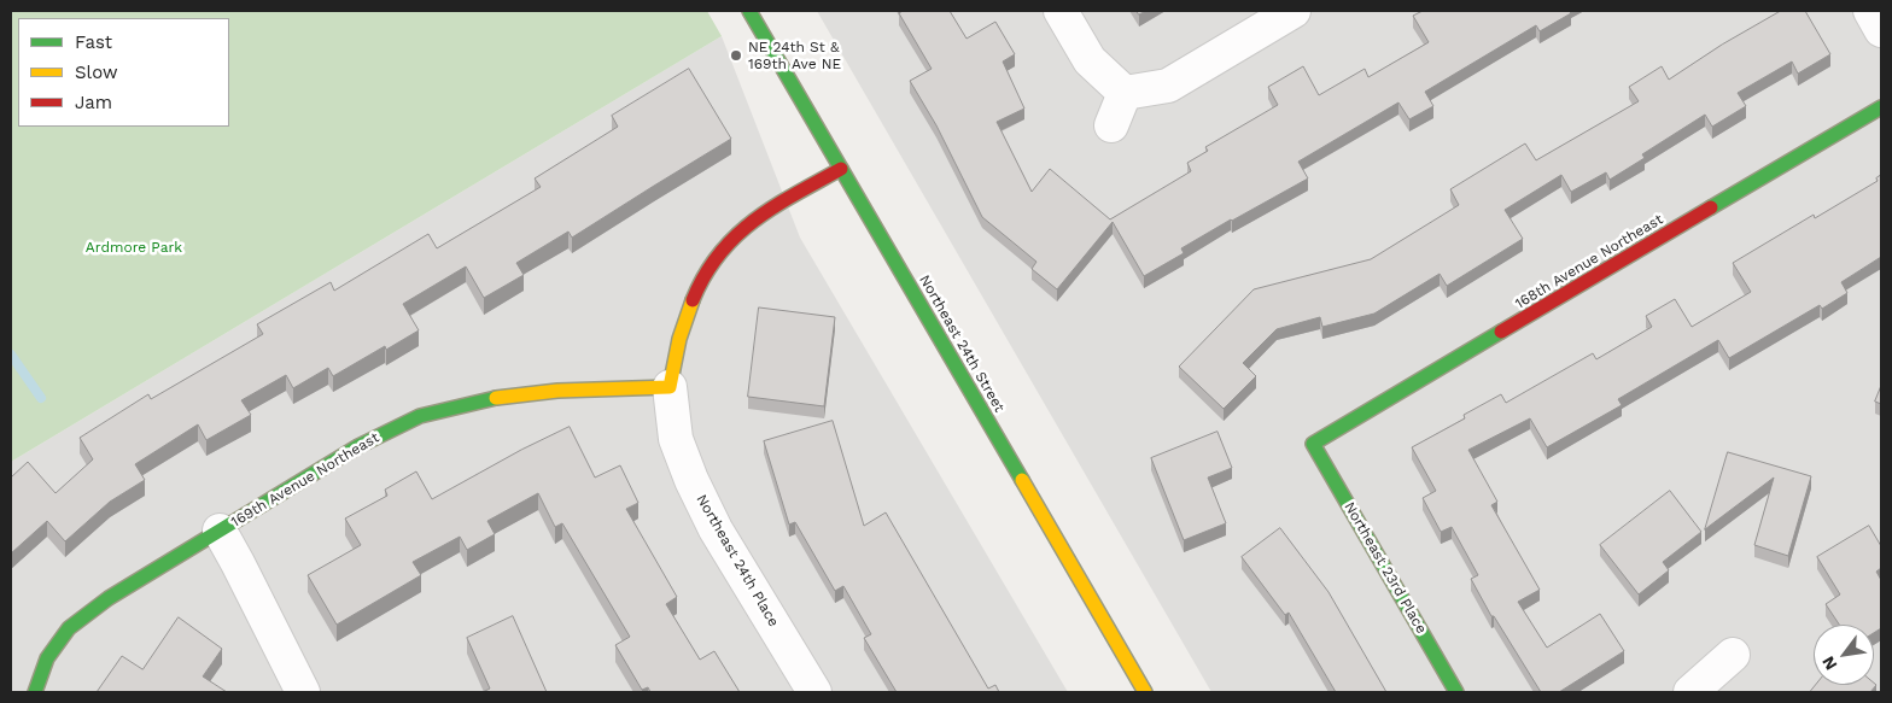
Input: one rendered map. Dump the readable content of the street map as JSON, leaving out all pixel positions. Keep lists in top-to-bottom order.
{
  "streets": {
    "street": [
      "168th Avenue Northeast",
      "Northeast 24th Street",
      "169th Avenue Northeast",
      "Northeast 24th Place",
      "Northeast 23rd Place"
    ]
  },
  "crossings": [
    ["168th Avenue Northeast", "Northeast 23rd Place"],
    ["169th Avenue Northeast", "Northeast 24th Place"]
  ],
  "parks": ["Ardmore Park"],
  "places": ["NE 24th St & 169th Ave NE"],
  "legend": ["Fast", "Slow", "Jam"],
  "north": "bottom left"
}
